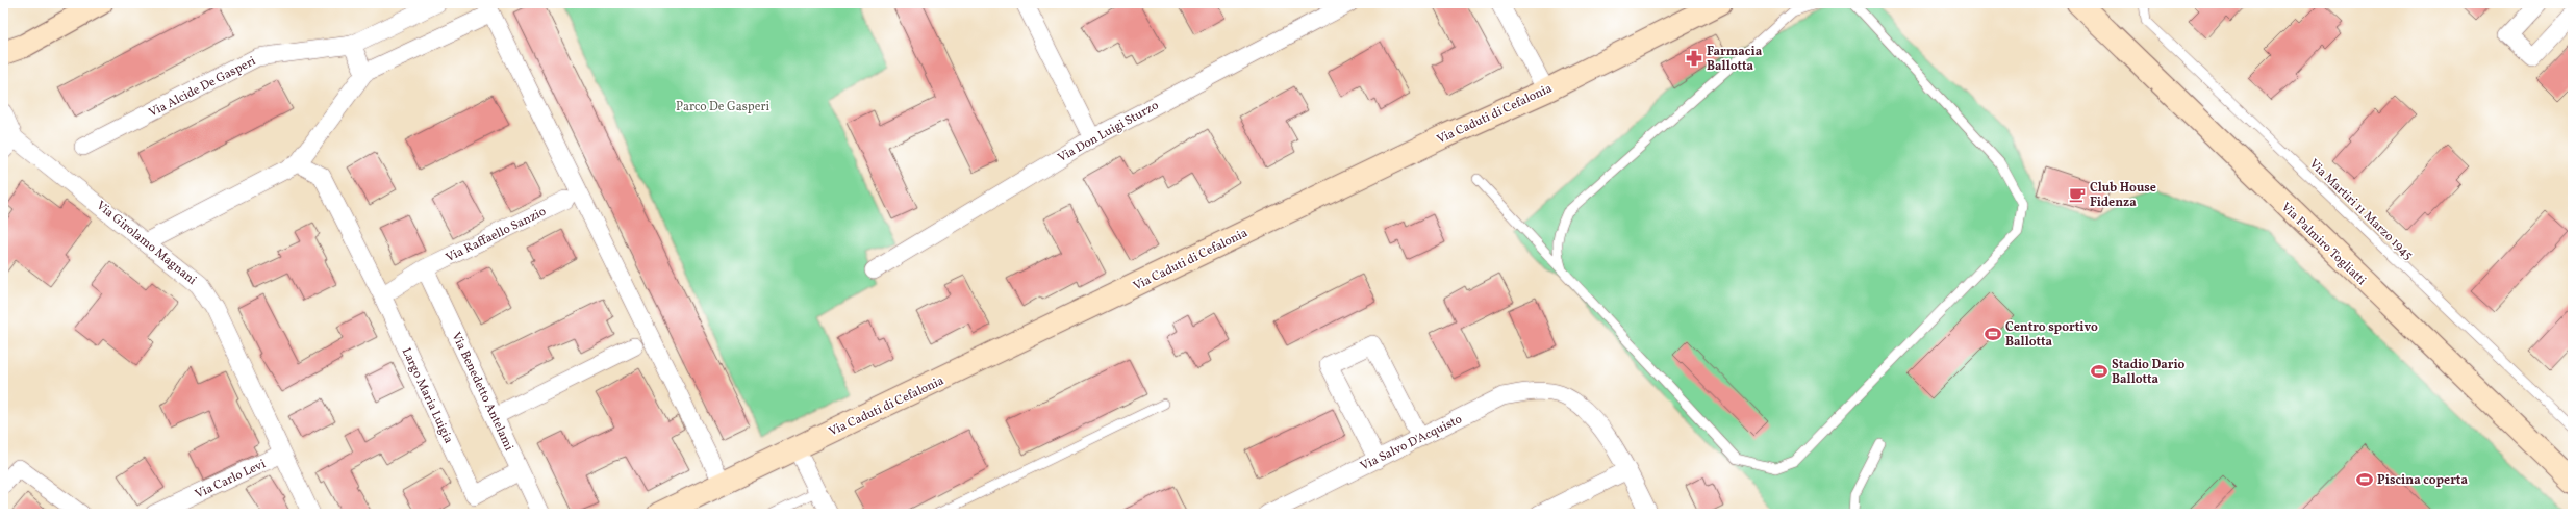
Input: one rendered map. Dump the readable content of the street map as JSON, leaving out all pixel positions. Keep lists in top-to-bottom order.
{
  "streets": {
    "street": [
      "Via Alcide De Gasperi",
      "Via Caduti di Cefalonia",
      "Via Don Luigi Sturzo",
      "Via Raffaello Sanzio",
      "Via Girolamo Magnani",
      "Via Palmiro Togliatti",
      "Via Benedetto Antelami",
      "Largo Maria Luigia",
      "Via Salvo D'Acquisto",
      "Via Carlo Levi"
    ],
    "lane": ["Via Martiri 11 Marzo 1945"]
  },
  "crossings": [
    ["Via Raffaello Sanzio", "Via Benedetto Antelami"],
    ["Via Girolamo Magnani", "Via Carlo Levi"],
    ["Via Benedetto Antelami", "Largo Maria Luigia"]
  ],
  "parks": ["Parco De Gasperi"],
  "places": {
    "pharmacy": ["Farmacia Ballotta"],
    "cafe": ["Club House Fidenza"],
    "sports": ["Centro sportivo Ballotta", "Stadio Dario Ballotta", "Piscina coperta"]
  }
}
